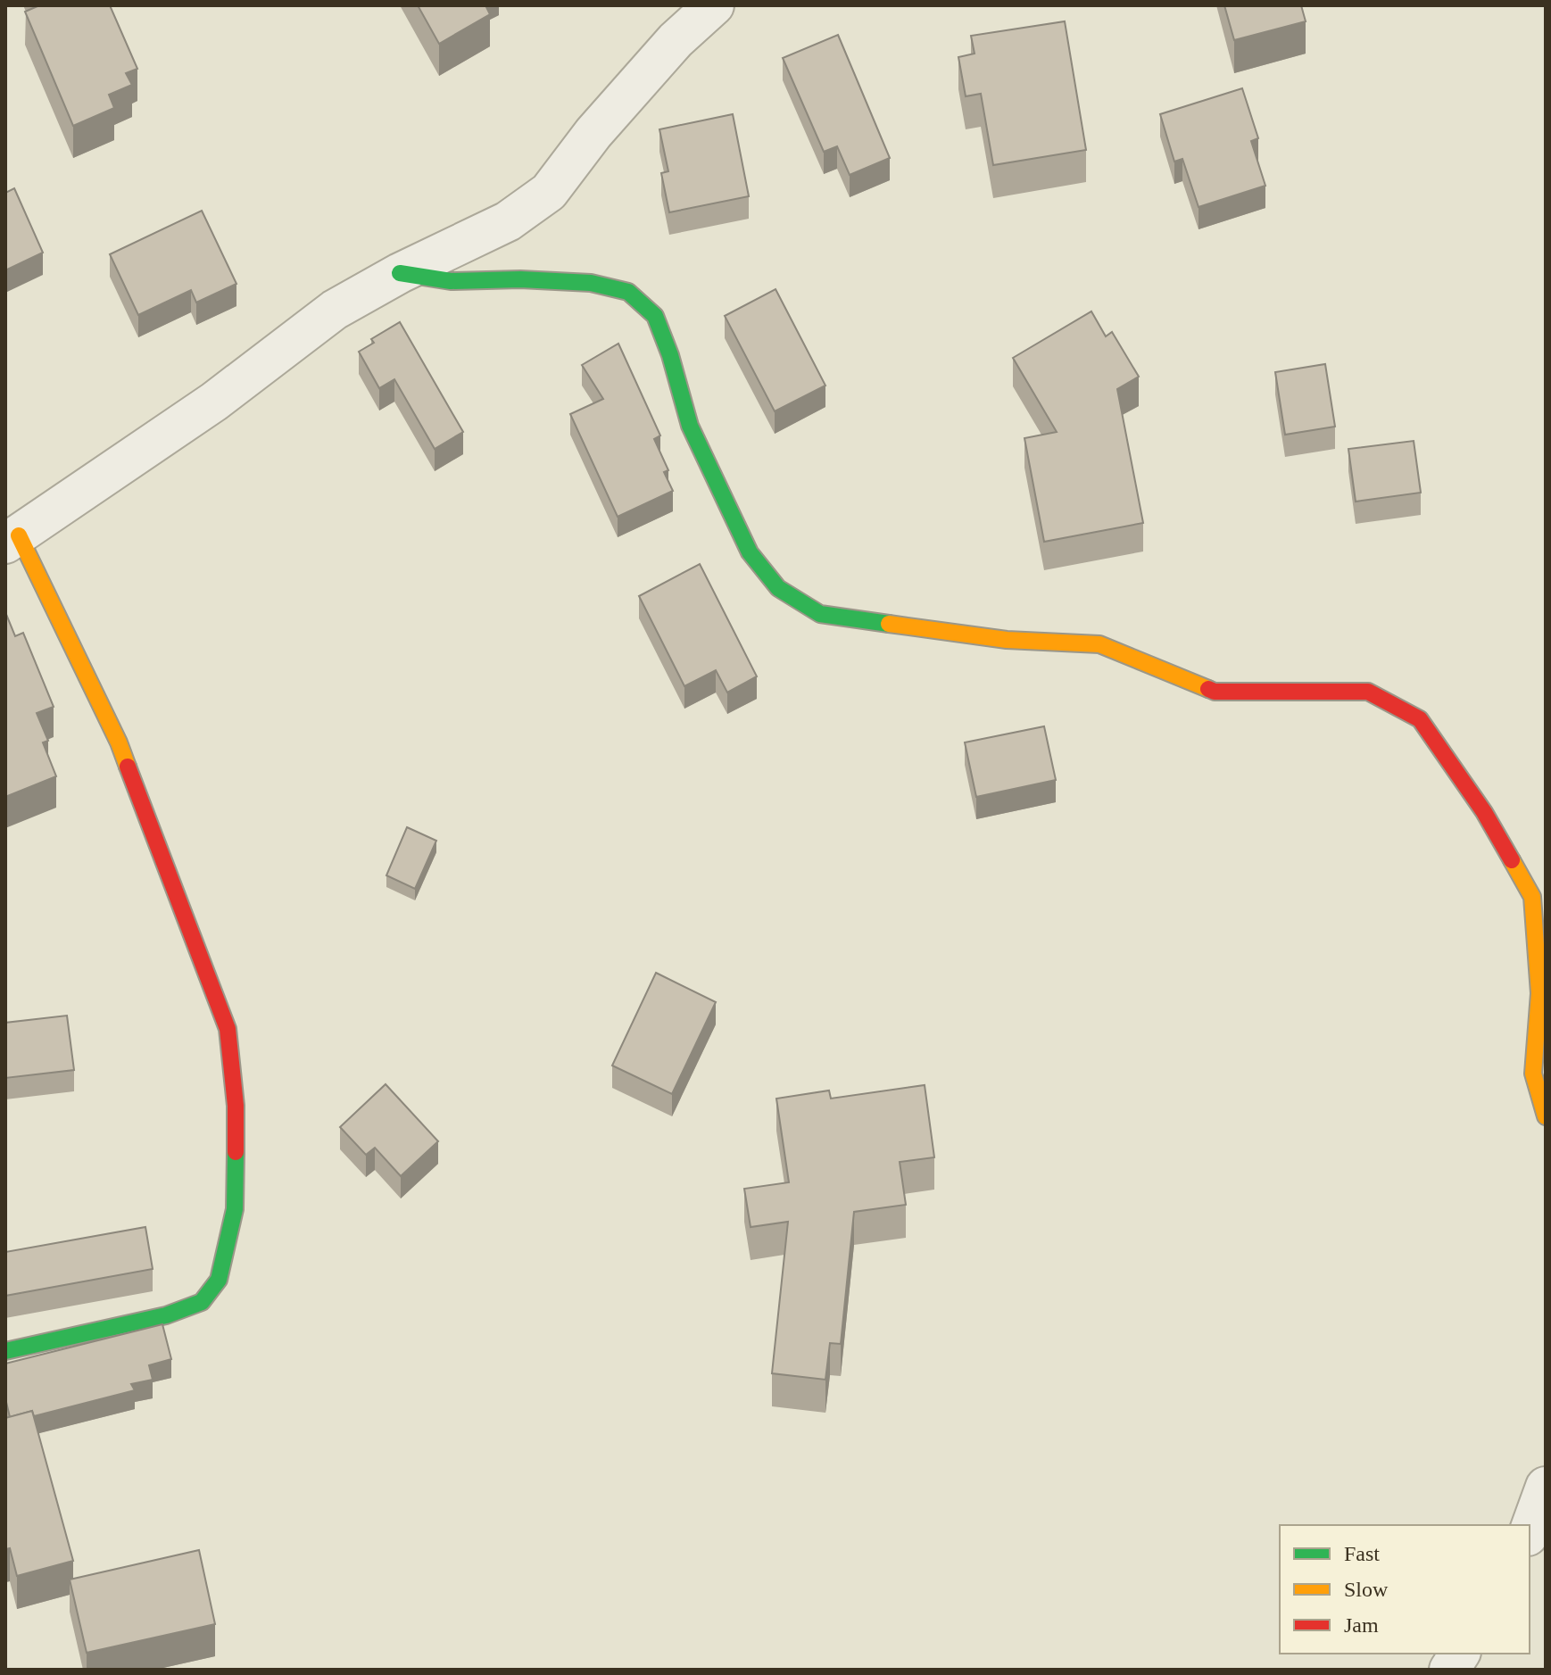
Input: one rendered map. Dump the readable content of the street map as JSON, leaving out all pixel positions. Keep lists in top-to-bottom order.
{
  "legend": ["Fast", "Slow", "Jam"]
}
